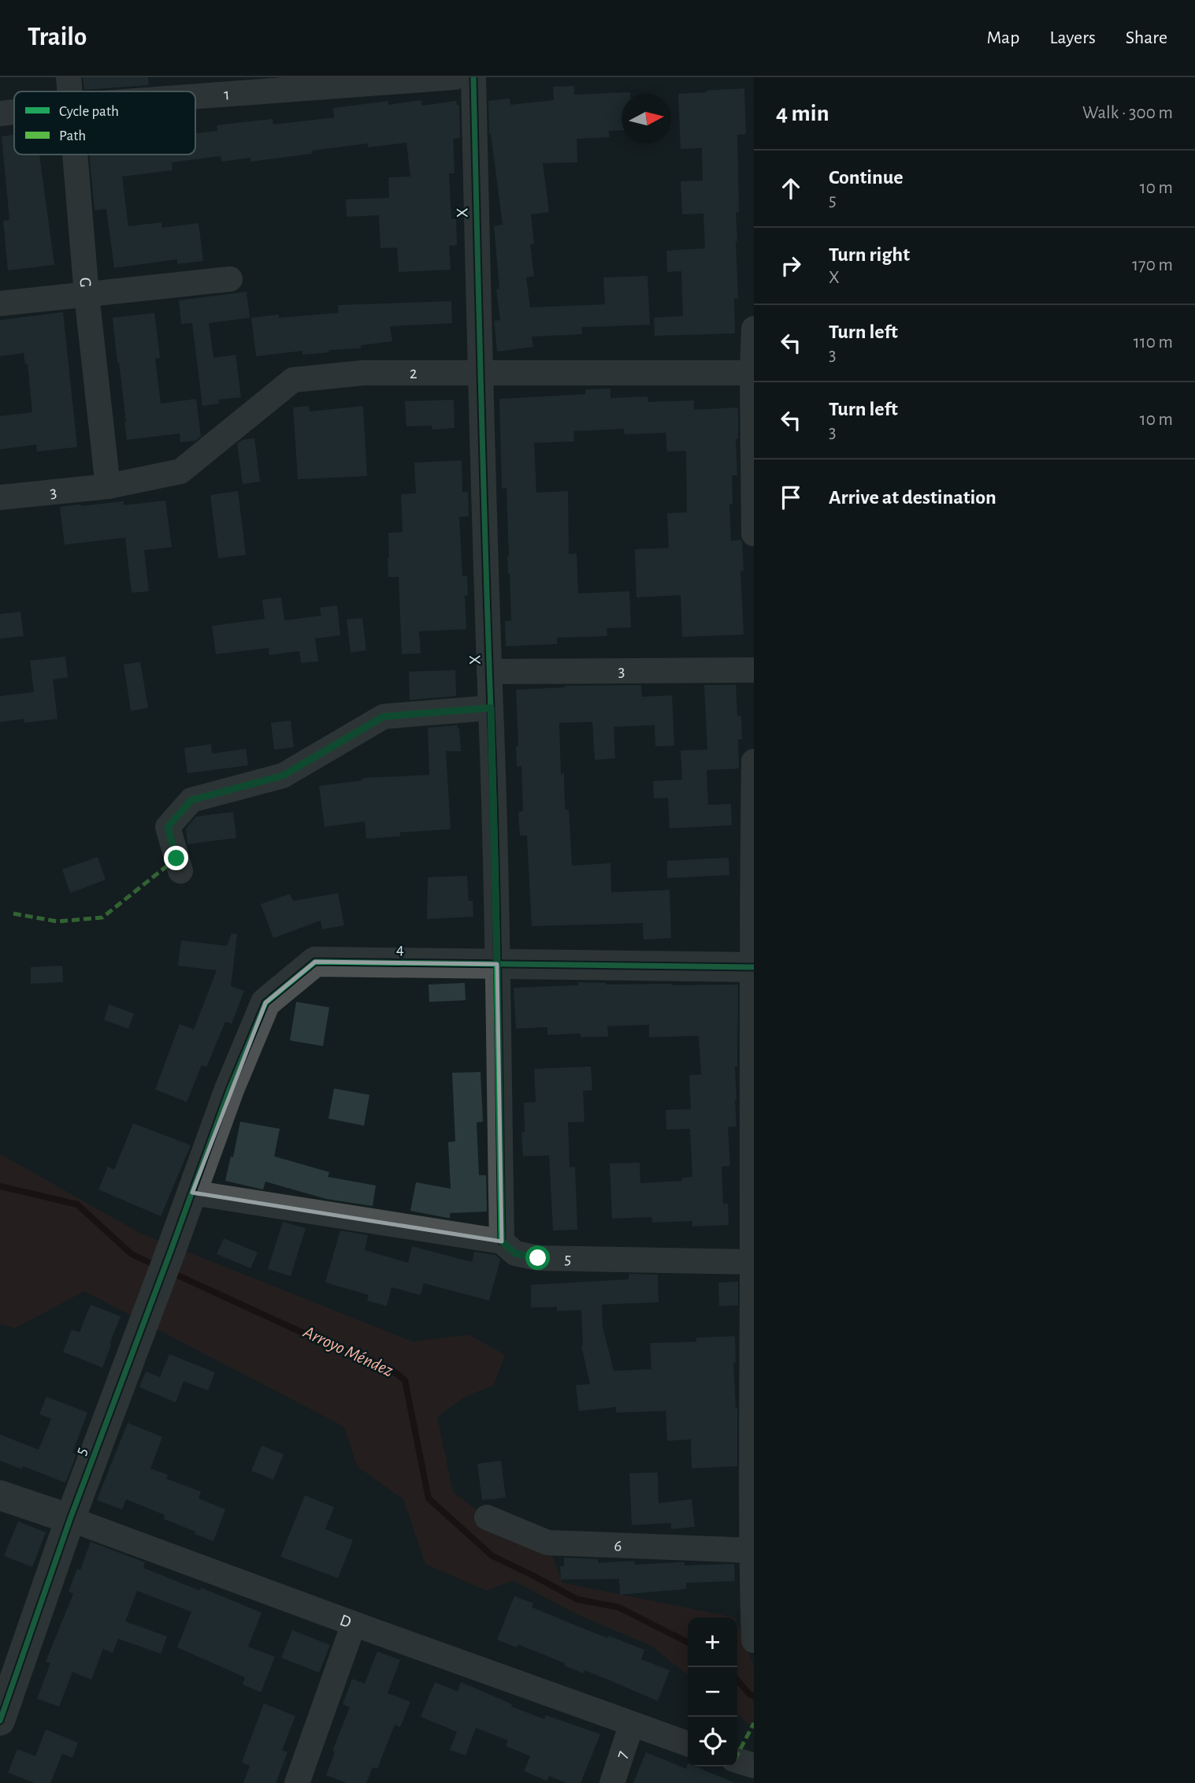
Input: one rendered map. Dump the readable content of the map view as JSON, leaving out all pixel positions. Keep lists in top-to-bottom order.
{
  "streets": {
    "street": [
      "1",
      "X",
      "G",
      "2",
      "3",
      "4",
      "5",
      "6",
      "D",
      "7"
    ]
  },
  "crossings": [
    ["X", "2"],
    ["X", "3"],
    ["X", "4"],
    ["X", "5"],
    ["G", "2"],
    ["G", "3"],
    ["2", "3"],
    ["4", "5"],
    ["5", "D"],
    ["D", "7"]
  ],
  "water": ["Arroyo Méndez"],
  "legend": ["Cycle path", "Path"],
  "north": "right",
  "page": {
    "header": "Trailo",
    "nav": ["Map", "Layers", "Share"],
    "heading": ["4 min", "Walk · 300 m"],
    "list": [
      ["Continue", "5", "10 m"],
      ["Turn right", "X", "170 m"],
      ["Turn left", "3", "110 m"],
      ["Turn left", "3", "10 m"],
      "Arrive at destination"
    ],
    "map_buttons": ["+", "−"]
  }
}
